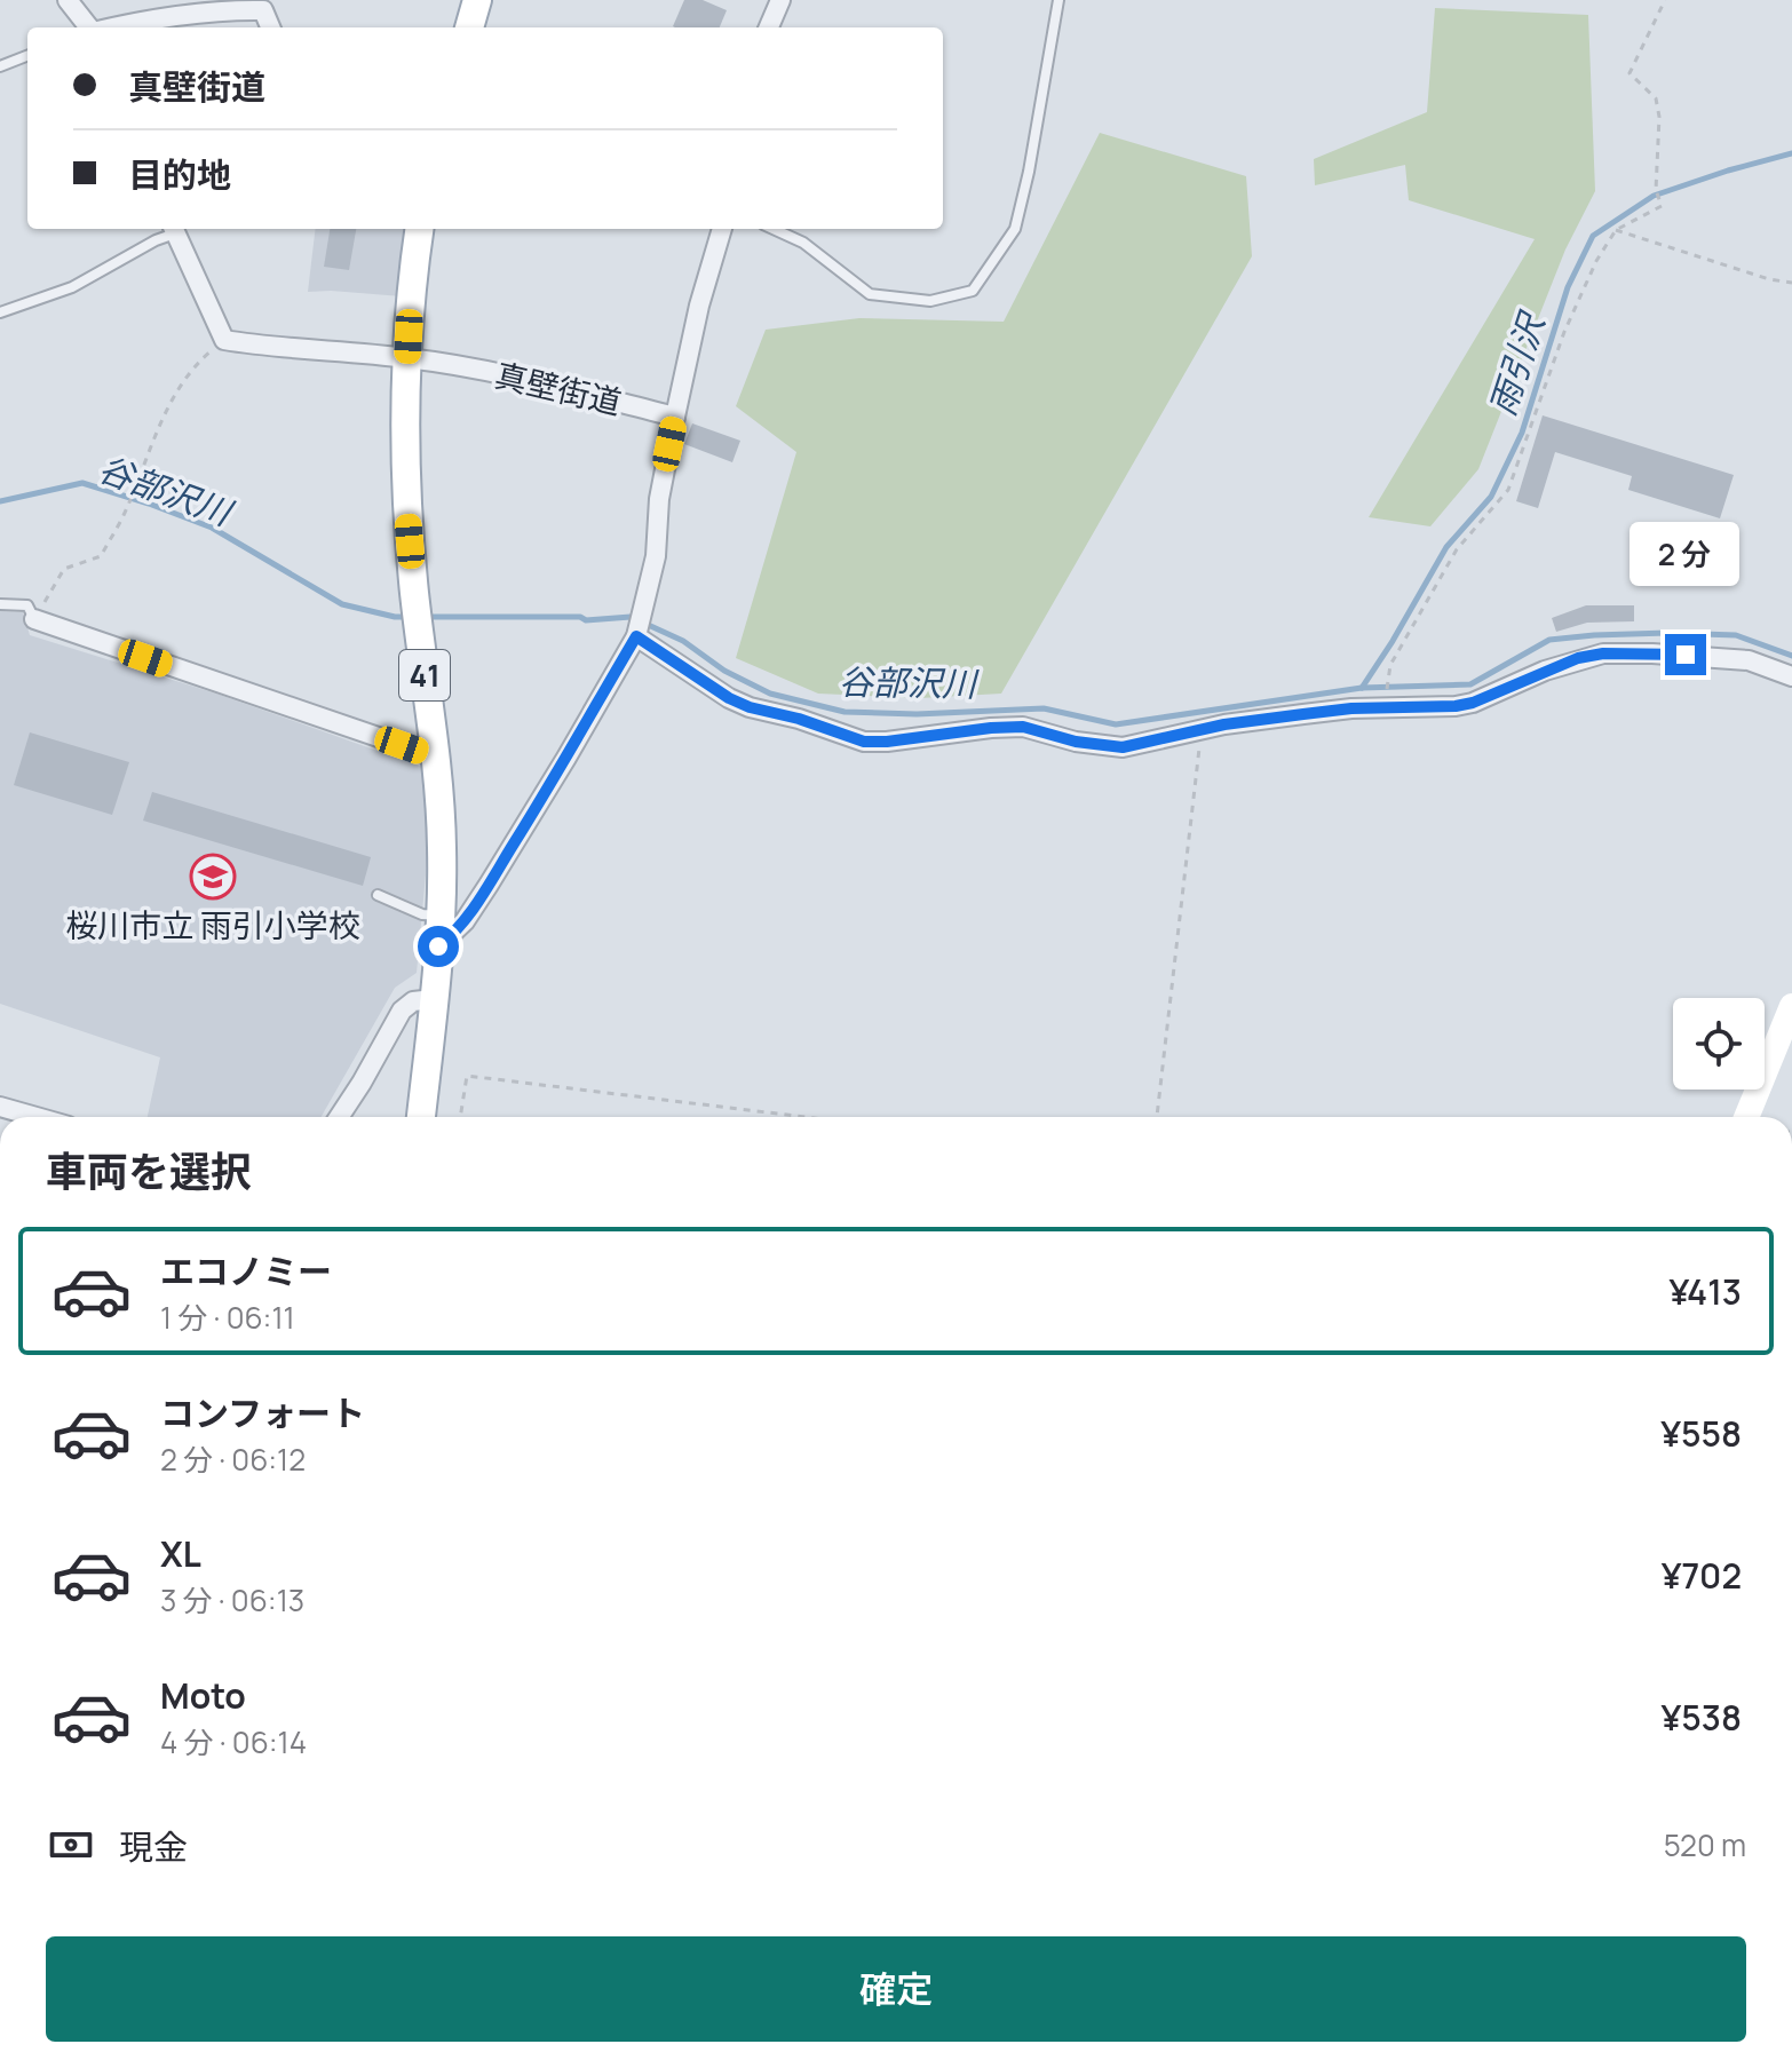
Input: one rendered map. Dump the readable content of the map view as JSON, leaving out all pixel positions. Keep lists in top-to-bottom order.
{
  "streets": {
    "main road": ["41"],
    "street": ["真壁街道"]
  },
  "crossings": [
    ["真壁街道", "41"]
  ],
  "water": ["雨引沢", "谷部沢川"],
  "places": {
    "school or university": ["桜川市立 雨引小学校"]
  },
  "page": {
    "banner": ["真壁街道", "目的地"],
    "bubble": "2 分",
    "heading": "車両を選択",
    "list": [
      {
        "name": "エコノミー",
        "note": "1 分 · 06:11",
        "value": "¥413"
      },
      {
        "name": "コンフォート",
        "note": "2 分 · 06:12",
        "value": "¥558"
      },
      {
        "name": "XL",
        "note": "3 分 · 06:13",
        "value": "¥702"
      },
      {
        "name": "Moto",
        "note": "4 分 · 06:14",
        "value": "¥538"
      }
    ],
    "pay": ["現金", "520 m"],
    "buttons": "確定"
  }
}
